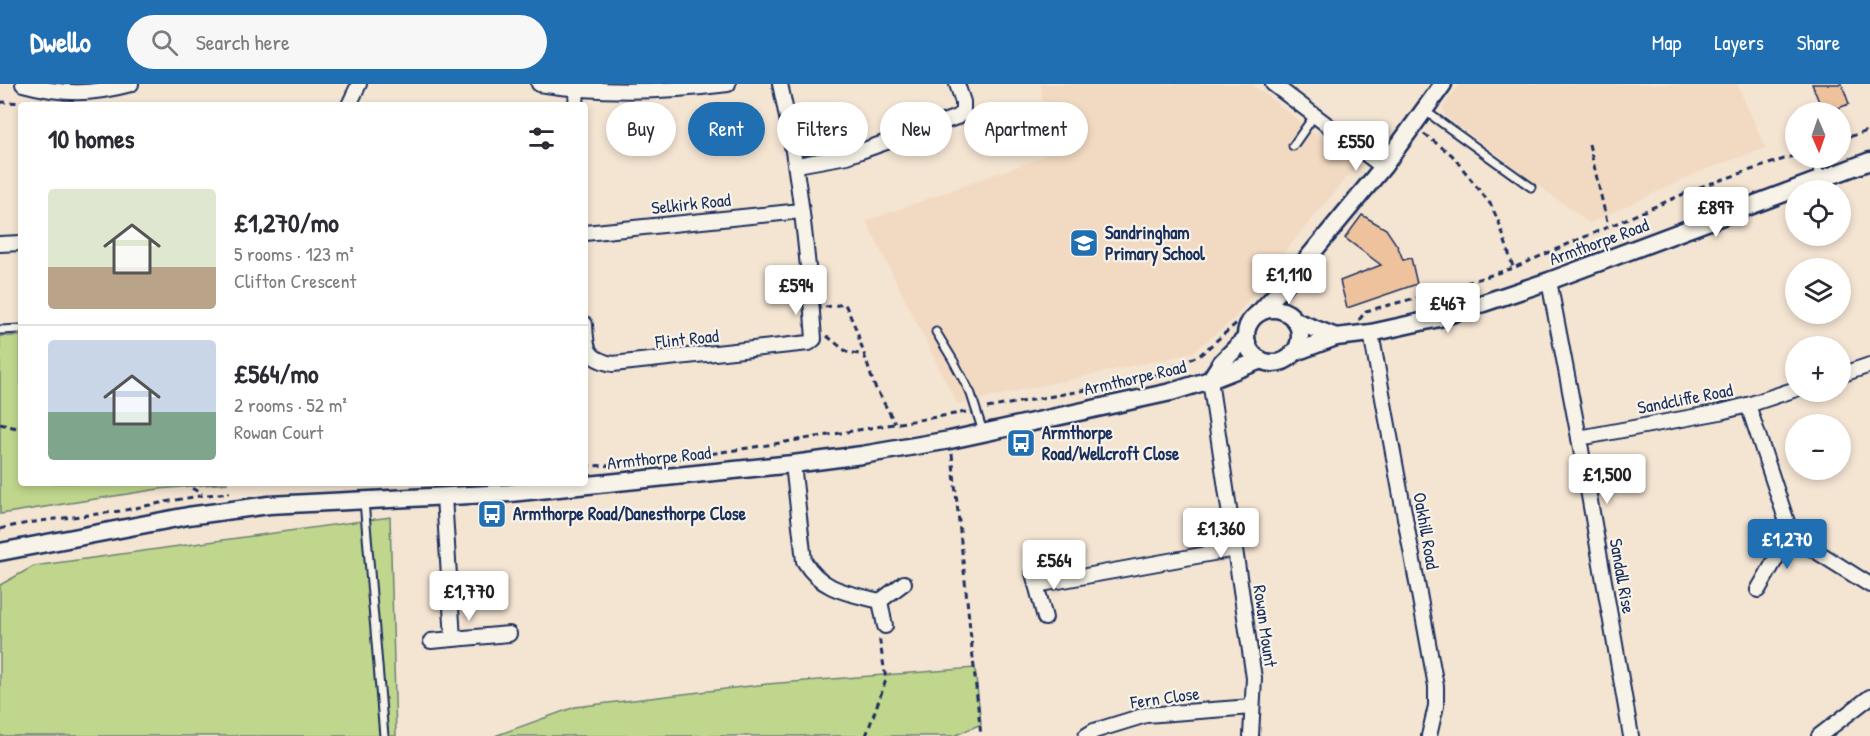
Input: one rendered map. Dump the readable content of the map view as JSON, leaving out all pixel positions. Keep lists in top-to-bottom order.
{
  "streets": {
    "street": [
      "Selkirk Road",
      "Armthorpe Road",
      "Flint Road",
      "Sandcliffe Road",
      "Oakhill Road",
      "Sandall Rise",
      "Rowan Mount",
      "Fern Close"
    ]
  },
  "crossings": [
    ["Armthorpe Road", "Oakhill Road"],
    ["Armthorpe Road", "Sandall Rise"],
    ["Armthorpe Road", "Rowan Mount"],
    ["Sandcliffe Road", "Sandall Rise"],
    ["Rowan Mount", "Fern Close"]
  ],
  "places": {
    "school or university": ["Sandringham Primary School"],
    "bus stop": ["Armthorpe Road/Wellcroft Close", "Armthorpe Road/Danesthorpe Close"]
  },
  "north": "bottom",
  "page": {
    "header": "Dwello",
    "search": "Search here",
    "nav": ["Map", "Layers", "Share"],
    "map_buttons": ["+", "−"],
    "chip": [
      "Buy",
      "Rent",
      "Filters",
      "New",
      "Apartment"
    ],
    "heading": "10 homes",
    "price": [
      "£550",
      "£897",
      "£1,110",
      "£594",
      "£467",
      "£1,500",
      "£1,360",
      "£1,270",
      "£564",
      "£1,770"
    ],
    "list": [
      {
        "name": "£1,270/mo",
        "note": "5 rooms · 123 m² · Clifton Crescent"
      },
      {
        "name": "£564/mo",
        "note": "2 rooms · 52 m² · Rowan Court"
      }
    ]
  }
}
